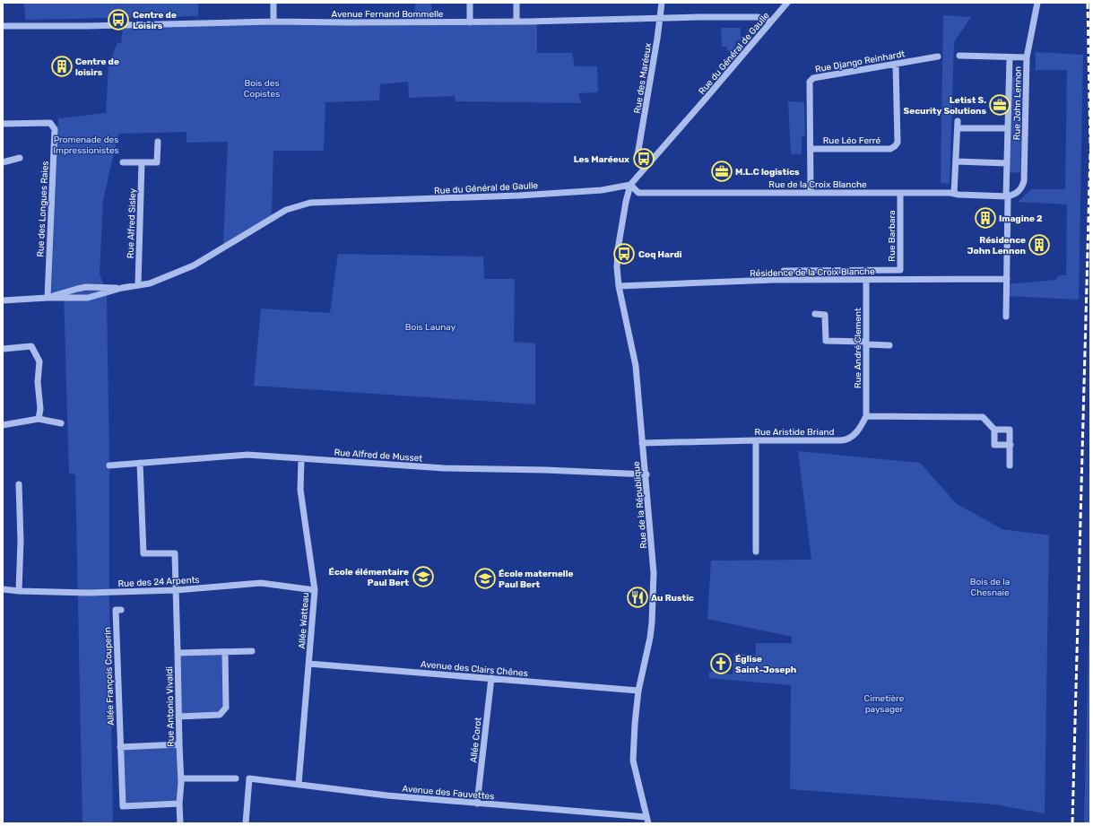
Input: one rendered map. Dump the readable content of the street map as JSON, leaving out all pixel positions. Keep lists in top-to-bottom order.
{
  "streets": {
    "street": [
      "Avenue Fernand Bommelle",
      "Rue du Général de Gaulle",
      "Rue Django Reinhardt",
      "Rue des Maréeux",
      "Rue John Lennon",
      "Rue Léo Ferré",
      "Rue de la Croix Blanche",
      "Rue des Longues Raies",
      "Rue Alfred Sisley",
      "Rue Barbara",
      "Résidence de la Croix Blanche",
      "Rue André Clement",
      "Rue Aristide Briand",
      "Rue Alfred de Musset",
      "Rue de la République",
      "Rue des 24 Arpents",
      "Allée Watteau",
      "Avenue des Clairs Chênes",
      "Allée François Couperin",
      "Rue Antonio Vivaldi",
      "Allée Corot",
      "Avenue des Fauvettes"
    ]
  },
  "crossings": [
    ["Avenue Fernand Bommelle", "Rue du Général de Gaulle"],
    ["Avenue Fernand Bommelle", "Rue des Maréeux"],
    ["Rue du Général de Gaulle", "Rue de la Croix Blanche"],
    ["Rue du Général de Gaulle", "Rue des Longues Raies"],
    ["Rue du Général de Gaulle", "Rue Alfred Sisley"],
    ["Rue du Général de Gaulle", "Rue de la République"],
    ["Rue Django Reinhardt", "Rue Léo Ferré"],
    ["Rue Django Reinhardt", "Rue de la Croix Blanche"],
    ["Rue John Lennon", "Rue de la Croix Blanche"],
    ["Rue de la Croix Blanche", "Rue Barbara"],
    ["Rue de la Croix Blanche", "Rue de la République"],
    ["Résidence de la Croix Blanche", "Rue André Clement"],
    ["Résidence de la Croix Blanche", "Rue de la République"],
    ["Rue André Clement", "Rue Aristide Briand"],
    ["Rue Aristide Briand", "Rue de la République"],
    ["Rue Alfred de Musset", "Rue de la République"],
    ["Rue Alfred de Musset", "Allée Watteau"],
    ["Rue Alfred de Musset", "Rue Antonio Vivaldi"],
    ["Rue de la République", "Avenue des Clairs Chênes"],
    ["Rue de la République", "Avenue des Fauvettes"],
    ["Rue des 24 Arpents", "Allée Watteau"],
    ["Rue des 24 Arpents", "Rue Antonio Vivaldi"],
    ["Allée Watteau", "Avenue des Clairs Chênes"],
    ["Allée Watteau", "Avenue des Fauvettes"],
    ["Avenue des Clairs Chênes", "Allée Corot"],
    ["Allée Corot", "Avenue des Fauvettes"]
  ],
  "parks": [
    "Bois des Copistes",
    "Promenade des Impressionistes",
    "Bois Launay",
    "Bois de la Chesnaie",
    "Cimetière paysager"
  ],
  "places": {
    "bus stop": ["Centre de Loisirs", "Les Maréeux", "Coq Hardi"],
    "building": ["Centre de loisirs", "Imagine 2", "Résidence John Lennon"],
    "office": ["Letist S. Security Solutions", "M.L.C logistics"],
    "school or university": ["École élémentaire Paul Bert", "École maternelle Paul Bert"],
    "restaurant": ["Au Rustic"],
    "church": ["Église Saint-Joseph"]
  }
}
